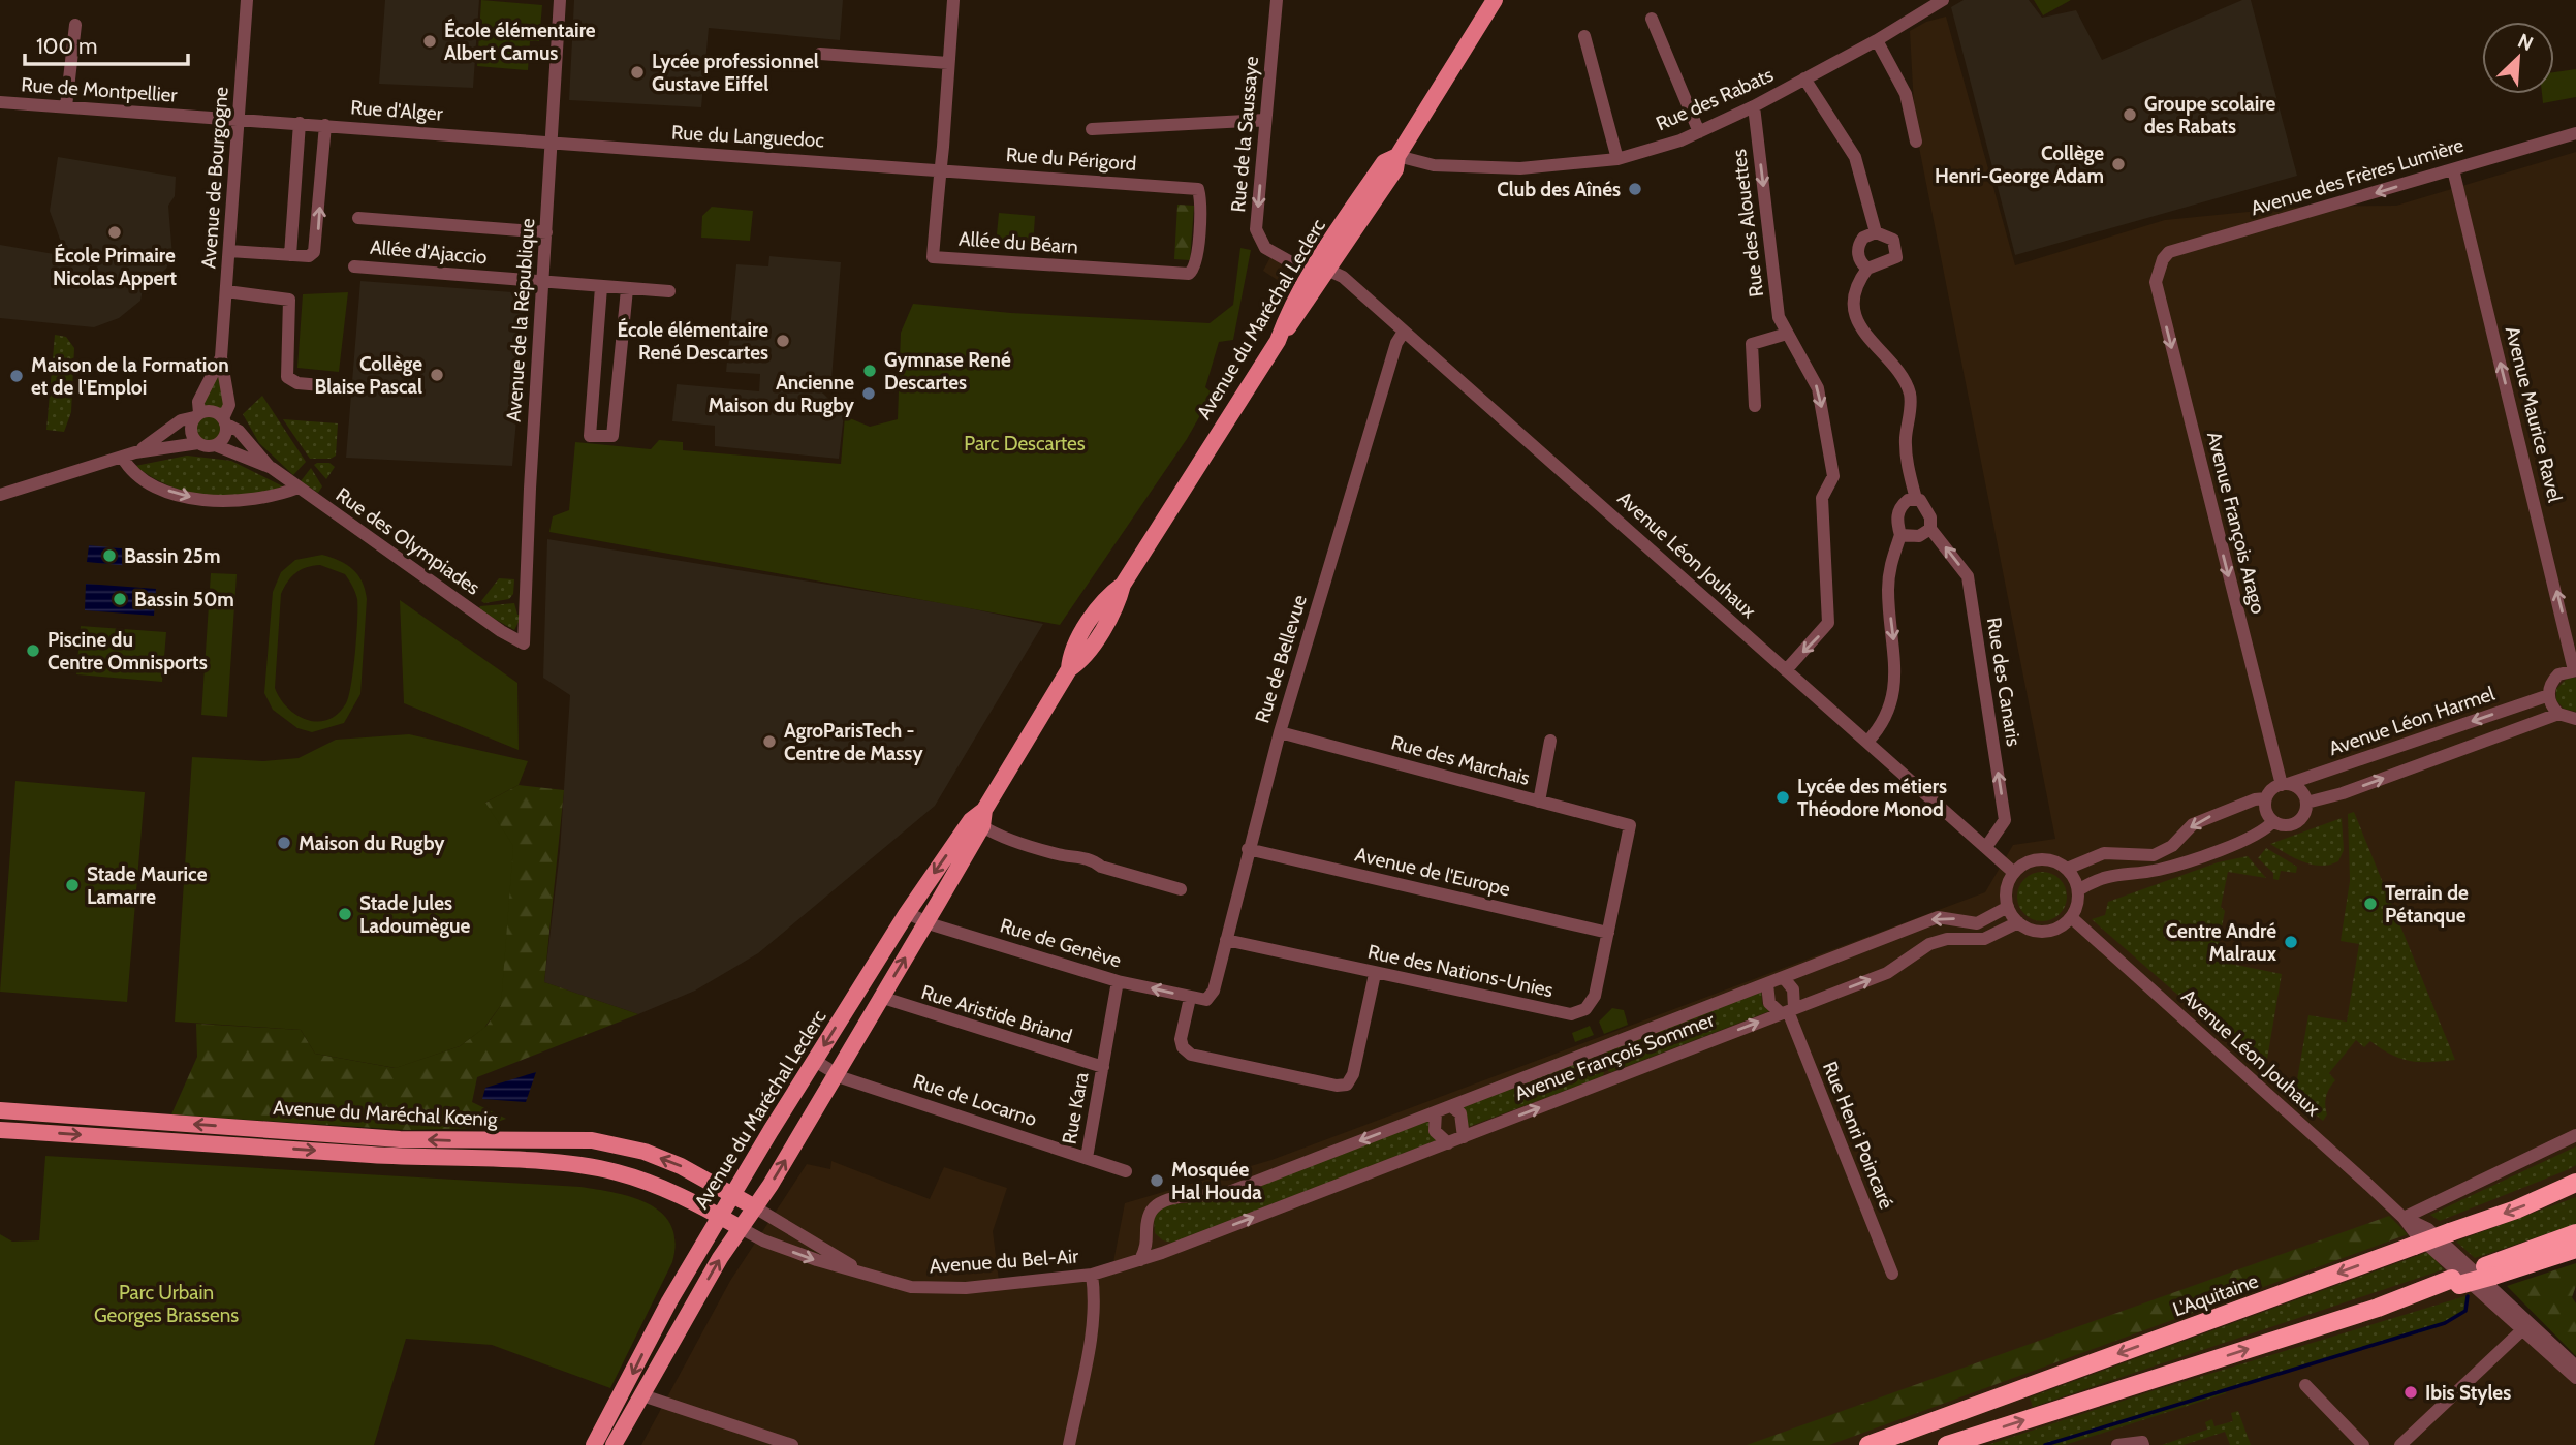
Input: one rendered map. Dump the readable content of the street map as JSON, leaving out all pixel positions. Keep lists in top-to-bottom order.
{
  "streets": {
    "highway": ["L'Aquitaine"],
    "main road": ["Avenue du Maréchal Leclerc", "Avenue du Maréchal Kœnig"],
    "street": [
      "Rue de Montpellier",
      "Rue des Rabats",
      "Rue d'Alger",
      "Rue de la Saussaye",
      "Rue du Languedoc",
      "Rue du Périgord",
      "Avenue des Frères Lumière",
      "Avenue de Bourgogne",
      "Rue des Alouettes",
      "Allée du Béarn",
      "Allée d'Ajaccio",
      "Avenue de la République",
      "Avenue Maurice Ravel",
      "Avenue François Arago",
      "Rue des Olympiades",
      "Avenue Léon Jouhaux",
      "Rue de Bellevue",
      "Rue des Canaris",
      "Avenue Léon Harmel",
      "Rue des Marchais",
      "Avenue de l'Europe",
      "Rue de Genève",
      "Rue des Nations-Unies",
      "Rue Aristide Briand",
      "Avenue François Sommer",
      "Rue de Locarno",
      "Rue Kara",
      "Rue Henri Poincaré",
      "Avenue du Bel-Air"
    ]
  },
  "crossings": [
    ["Rue de Montpellier", "Rue d'Alger"],
    ["Rue de Montpellier", "Avenue de Bourgogne"],
    ["Rue des Rabats", "Rue des Alouettes"],
    ["Rue des Rabats", "Avenue du Maréchal Leclerc"],
    ["Rue d'Alger", "Rue du Languedoc"],
    ["Rue d'Alger", "Avenue de Bourgogne"],
    ["Rue d'Alger", "Avenue de la République"],
    ["Rue de la Saussaye", "Avenue du Maréchal Leclerc"],
    ["Rue de la Saussaye", "Avenue Léon Jouhaux"],
    ["Rue du Languedoc", "Rue du Périgord"],
    ["Rue du Languedoc", "Allée du Béarn"],
    ["Rue du Languedoc", "Avenue de la République"],
    ["Rue du Périgord", "Allée du Béarn"],
    ["Avenue des Frères Lumière", "Avenue Maurice Ravel"],
    ["Avenue des Frères Lumière", "Avenue François Arago"],
    ["Avenue de Bourgogne", "Rue des Olympiades"],
    ["Rue des Alouettes", "Avenue Léon Jouhaux"],
    ["Allée d'Ajaccio", "Avenue de la République"],
    ["Avenue du Maréchal Leclerc", "Avenue Léon Jouhaux"],
    ["Avenue du Maréchal Leclerc", "Rue de Genève"],
    ["Avenue du Maréchal Leclerc", "Rue Aristide Briand"],
    ["Avenue du Maréchal Leclerc", "Rue de Locarno"],
    ["Avenue du Maréchal Leclerc", "Avenue du Maréchal Kœnig"],
    ["Avenue du Maréchal Leclerc", "Avenue du Bel-Air"],
    ["Avenue de la République", "Rue des Olympiades"],
    ["Avenue François Arago", "Avenue Léon Harmel"],
    ["Avenue Léon Jouhaux", "Rue de Bellevue"],
    ["Avenue Léon Jouhaux", "Rue des Canaris"],
    ["Avenue Léon Jouhaux", "Avenue François Sommer"],
    ["Rue de Bellevue", "Rue des Marchais"],
    ["Rue de Bellevue", "Avenue de l'Europe"],
    ["Rue de Bellevue", "Rue de Genève"],
    ["Rue de Bellevue", "Rue des Nations-Unies"],
    ["Rue des Marchais", "Rue des Nations-Unies"],
    ["Avenue de l'Europe", "Rue des Nations-Unies"],
    ["Rue de Genève", "Rue Kara"],
    ["Rue Aristide Briand", "Rue Kara"],
    ["Avenue François Sommer", "Rue Henri Poincaré"],
    ["Rue de Locarno", "Rue Kara"],
    ["Avenue du Maréchal Kœnig", "Avenue du Bel-Air"]
  ],
  "one_way": [
    "Rue de la Saussaye",
    "Avenue des Frères Lumière",
    "Avenue Maurice Ravel",
    "Avenue François Arago"
  ],
  "parks": ["Parc Descartes", "Parc Urbain Georges Brassens"],
  "places": [
    "École élémentaire Albert Camus",
    "Lycée professionnel Gustave Eiffel",
    "Groupe scolaire des Rabats",
    "Collège Henri-George Adam",
    "Club des Aînés",
    "École Primaire Nicolas Appert",
    "École élémentaire René Descartes",
    "Gymnase René Descartes",
    "Collège Blaise Pascal",
    "Maison de la Formation et de l'Emploi",
    "Ancienne Maison du Rugby",
    "Bassin 25m",
    "Bassin 50m",
    "Piscine du Centre Omnisports",
    "AgroParisTech - Centre de Massy",
    "Lycée des métiers Théodore Monod",
    "Maison du Rugby",
    "Stade Maurice Lamarre",
    "Terrain de Pétanque",
    "Stade Jules Ladoumègue",
    "Centre André Malraux",
    "Mosquée Hal Houda",
    "Ibis Styles"
  ],
  "scale_bar": "100 m",
  "north": "top right"
}
